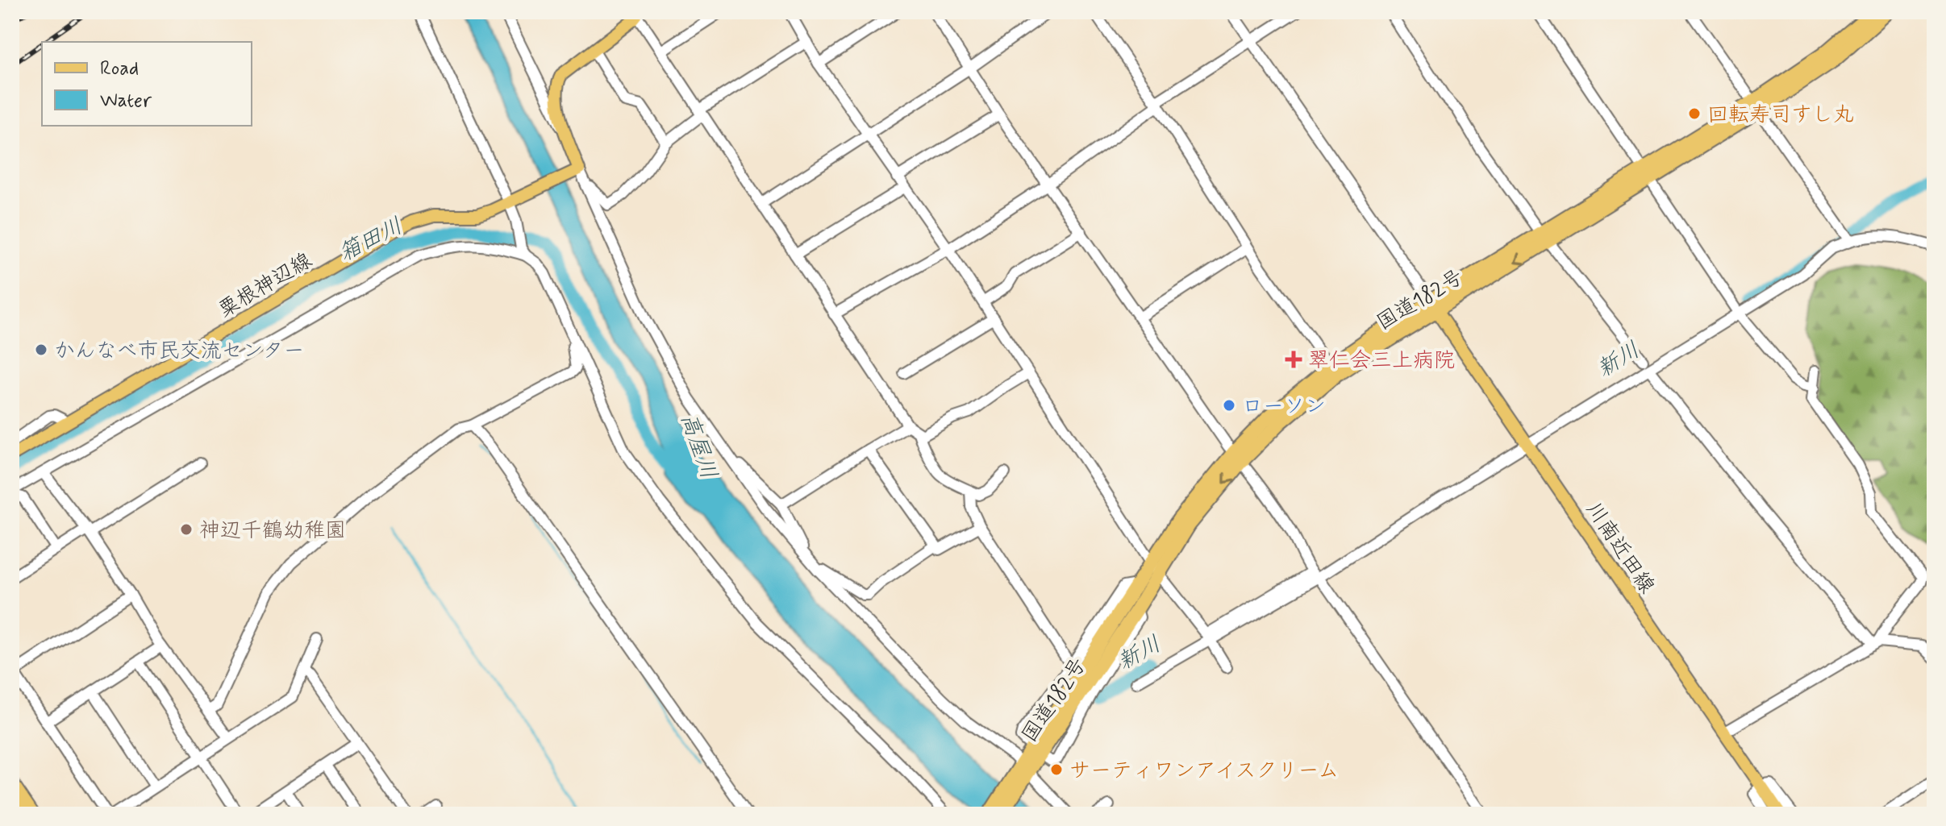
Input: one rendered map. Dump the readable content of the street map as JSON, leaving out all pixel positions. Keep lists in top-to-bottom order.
{
  "streets": {
    "highway": ["国道182号"],
    "main road": ["粟根神辺線", "川南近田線"]
  },
  "crossings": [
    ["国道182号", "川南近田線"]
  ],
  "water": ["箱田川", "新川", "高屋川"],
  "places": {
    "other": [
      "回転寿司すし丸",
      "かんなべ市民交流センター",
      "ローソン",
      "神辺千鶴幼稚園",
      "サーティワンアイスクリーム"
    ],
    "health": ["翠仁会三上病院"]
  },
  "legend": ["Road", "Water"]
}
